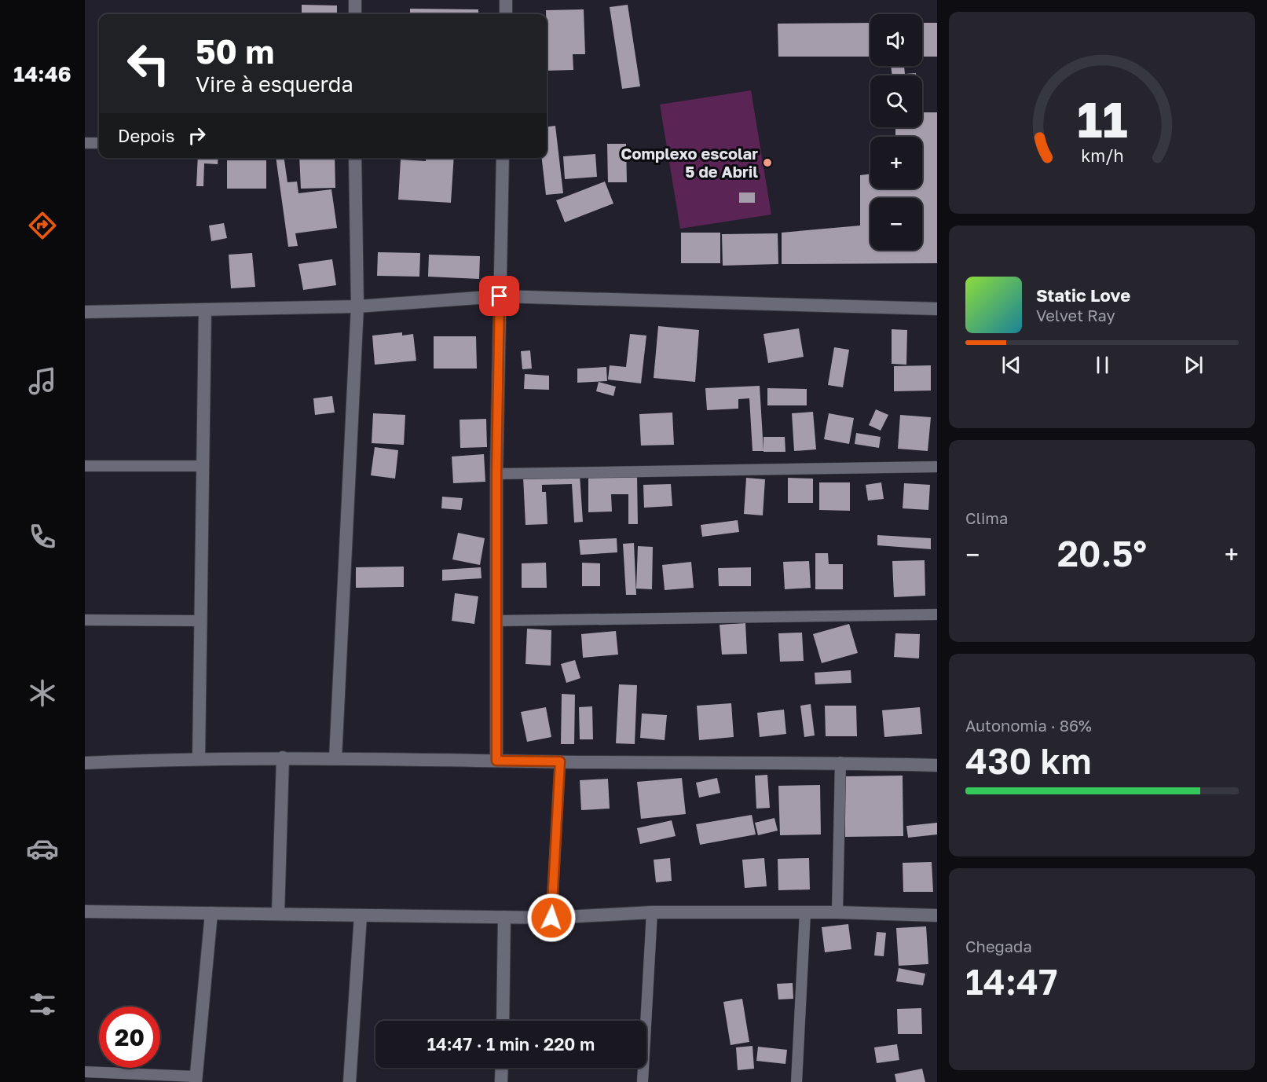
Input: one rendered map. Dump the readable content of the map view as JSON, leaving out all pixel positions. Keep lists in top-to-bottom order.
{
  "places": ["Complexo escolar 5 de Abril"],
  "page": {
    "tabs": "14:46",
    "map_buttons": ["+", "−"],
    "turn": ["50 m", "Vire à esquerda"],
    "then": "Depois",
    "song": ["Static Love", "Velvet Ray"],
    "tile": [
      "Clima",
      ["Autonomia · 86%", "430 km"],
      ["Chegada", "14:47"]
    ],
    "heat": ["−", "20.5°", "+"],
    "limit": "20",
    "trip": "14:47 · 1 min · 220 m",
    "gauge": ["11", "km/h"]
  }
}
